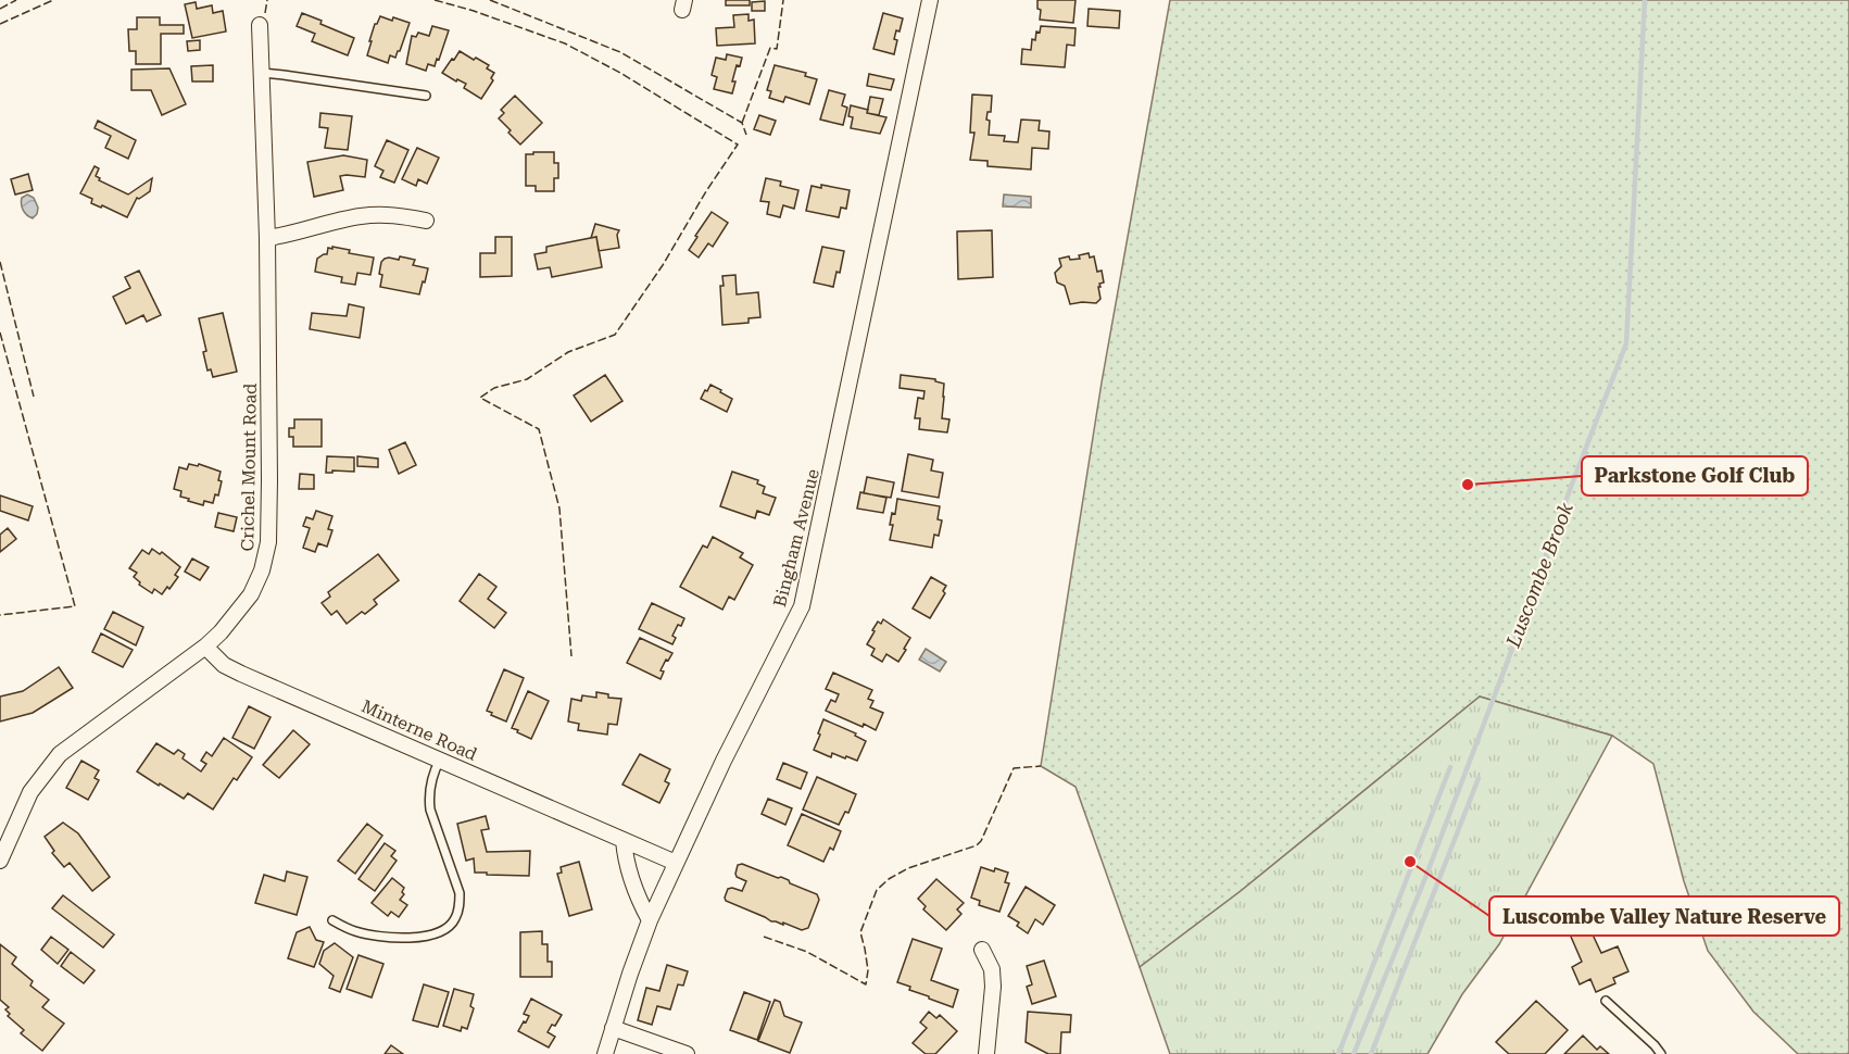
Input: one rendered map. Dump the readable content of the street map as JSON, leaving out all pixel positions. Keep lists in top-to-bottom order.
{
  "streets": {
    "street": ["Crichel Mount Road", "Bingham Avenue", "Minterne Road"]
  },
  "crossings": [
    ["Crichel Mount Road", "Minterne Road"],
    ["Bingham Avenue", "Minterne Road"]
  ],
  "water": ["Luscombe Brook"],
  "places": ["Parkstone Golf Club", "Luscombe Valley Nature Reserve"]
}
